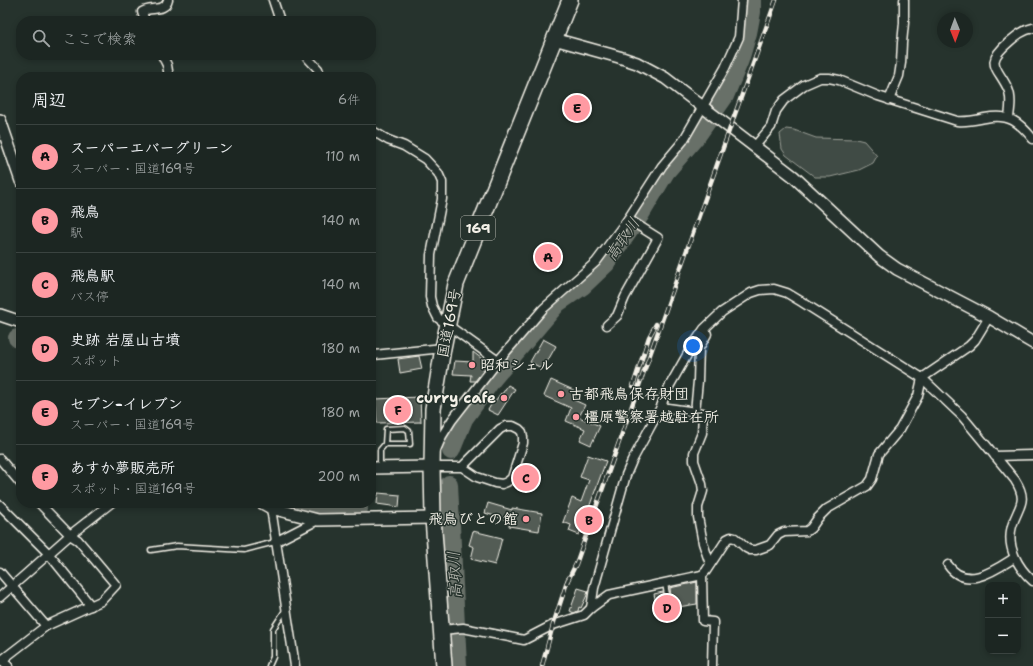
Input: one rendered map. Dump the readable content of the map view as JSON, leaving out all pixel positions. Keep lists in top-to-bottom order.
{
  "streets": {
    "highway": ["169", "国道169号"]
  },
  "water": ["高取川"],
  "places": [
    "昭和シェル",
    "古都飛鳥保存財団",
    "curry cafe",
    "橿原警察署越駐在所",
    "飛鳥びとの館"
  ],
  "north": "bottom",
  "page": {
    "search": "ここで検索",
    "heading": ["周辺", "6件"],
    "pins": [
      "E",
      "A",
      "F",
      "C",
      "B",
      "D"
    ],
    "list": [
      {
        "mark": "A",
        "name": "スーパーエバーグリーン",
        "note": "スーパー · 国道169号",
        "value": "110 m"
      },
      {
        "mark": "B",
        "name": "飛鳥",
        "note": "駅",
        "value": "140 m"
      },
      {
        "mark": "C",
        "name": "飛鳥駅",
        "note": "バス停",
        "value": "140 m"
      },
      {
        "mark": "D",
        "name": "史跡 岩屋山古墳",
        "note": "スポット",
        "value": "180 m"
      },
      {
        "mark": "E",
        "name": "セブン-イレブン",
        "note": "スーパー · 国道169号",
        "value": "180 m"
      },
      {
        "mark": "F",
        "name": "あすか夢販売所",
        "note": "スポット · 国道169号",
        "value": "200 m"
      }
    ],
    "map_buttons": ["+", "−"]
  }
}
